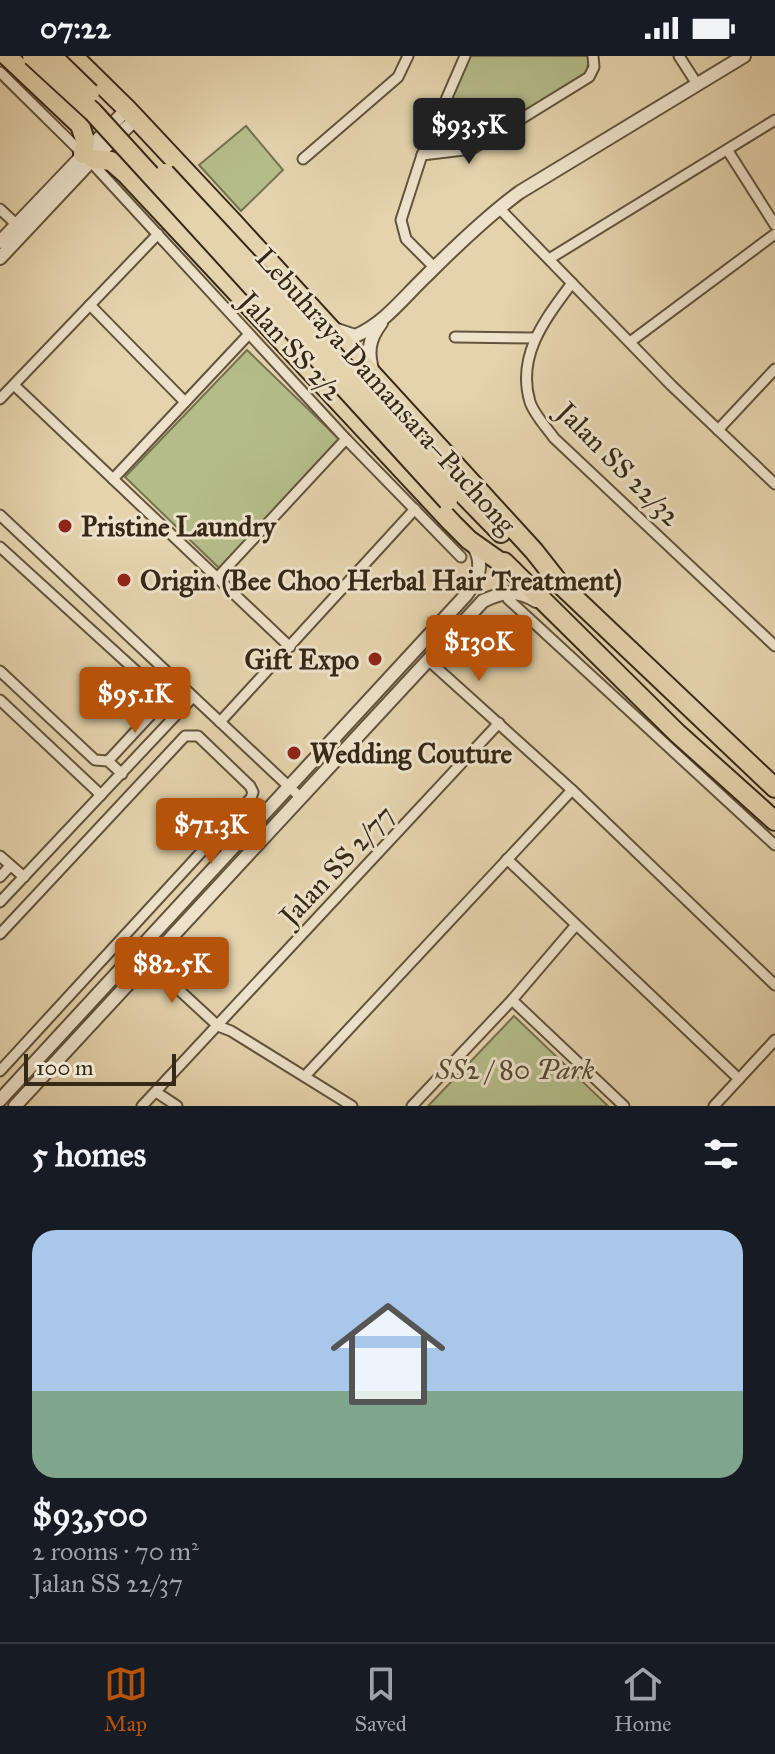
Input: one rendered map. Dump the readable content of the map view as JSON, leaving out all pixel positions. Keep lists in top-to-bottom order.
{
  "streets": {
    "highway": ["Lebuhraya Damansara–Puchong"],
    "street": ["Jalan SS 2/2", "Jalan SS 22/32", "Jalan SS 2/77"]
  },
  "parks": ["SS2 / 80 Park"],
  "places": [
    "Pristine Laundry",
    "Origin (Bee Choo Herbal Hair Treatment)",
    "Gift Expo",
    "Wedding Couture"
  ],
  "scale_bar": "100 m",
  "page": {
    "status": "07:22",
    "price": [
      "$93.5K",
      "$130K",
      "$95.1K",
      "$71.3K",
      "$82.5K"
    ],
    "scale": "100 m",
    "heading": "5 homes",
    "list": [
      {
        "name": "$93,500",
        "note": "2 rooms · 70 m² · Jalan SS 22/37"
      }
    ],
    "tabs": ["Map", "Saved", "Home"]
  }
}
